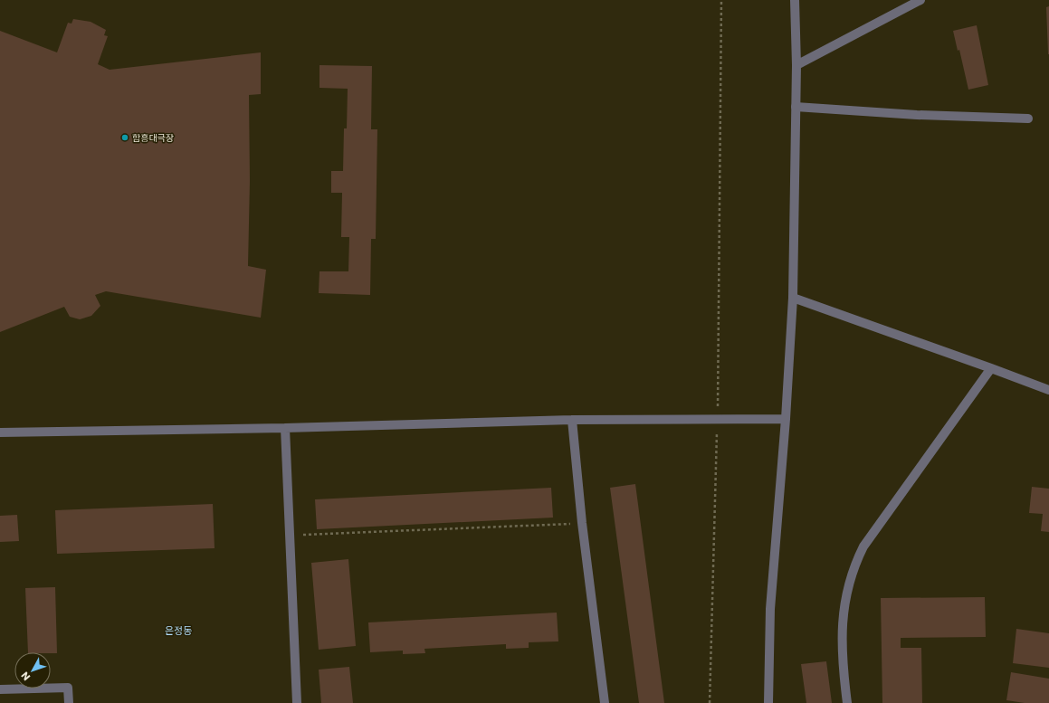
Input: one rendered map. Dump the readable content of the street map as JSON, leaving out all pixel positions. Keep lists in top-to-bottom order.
{
  "districts": ["은정동"],
  "places": ["함흥대극장"],
  "north": "bottom left"
}
